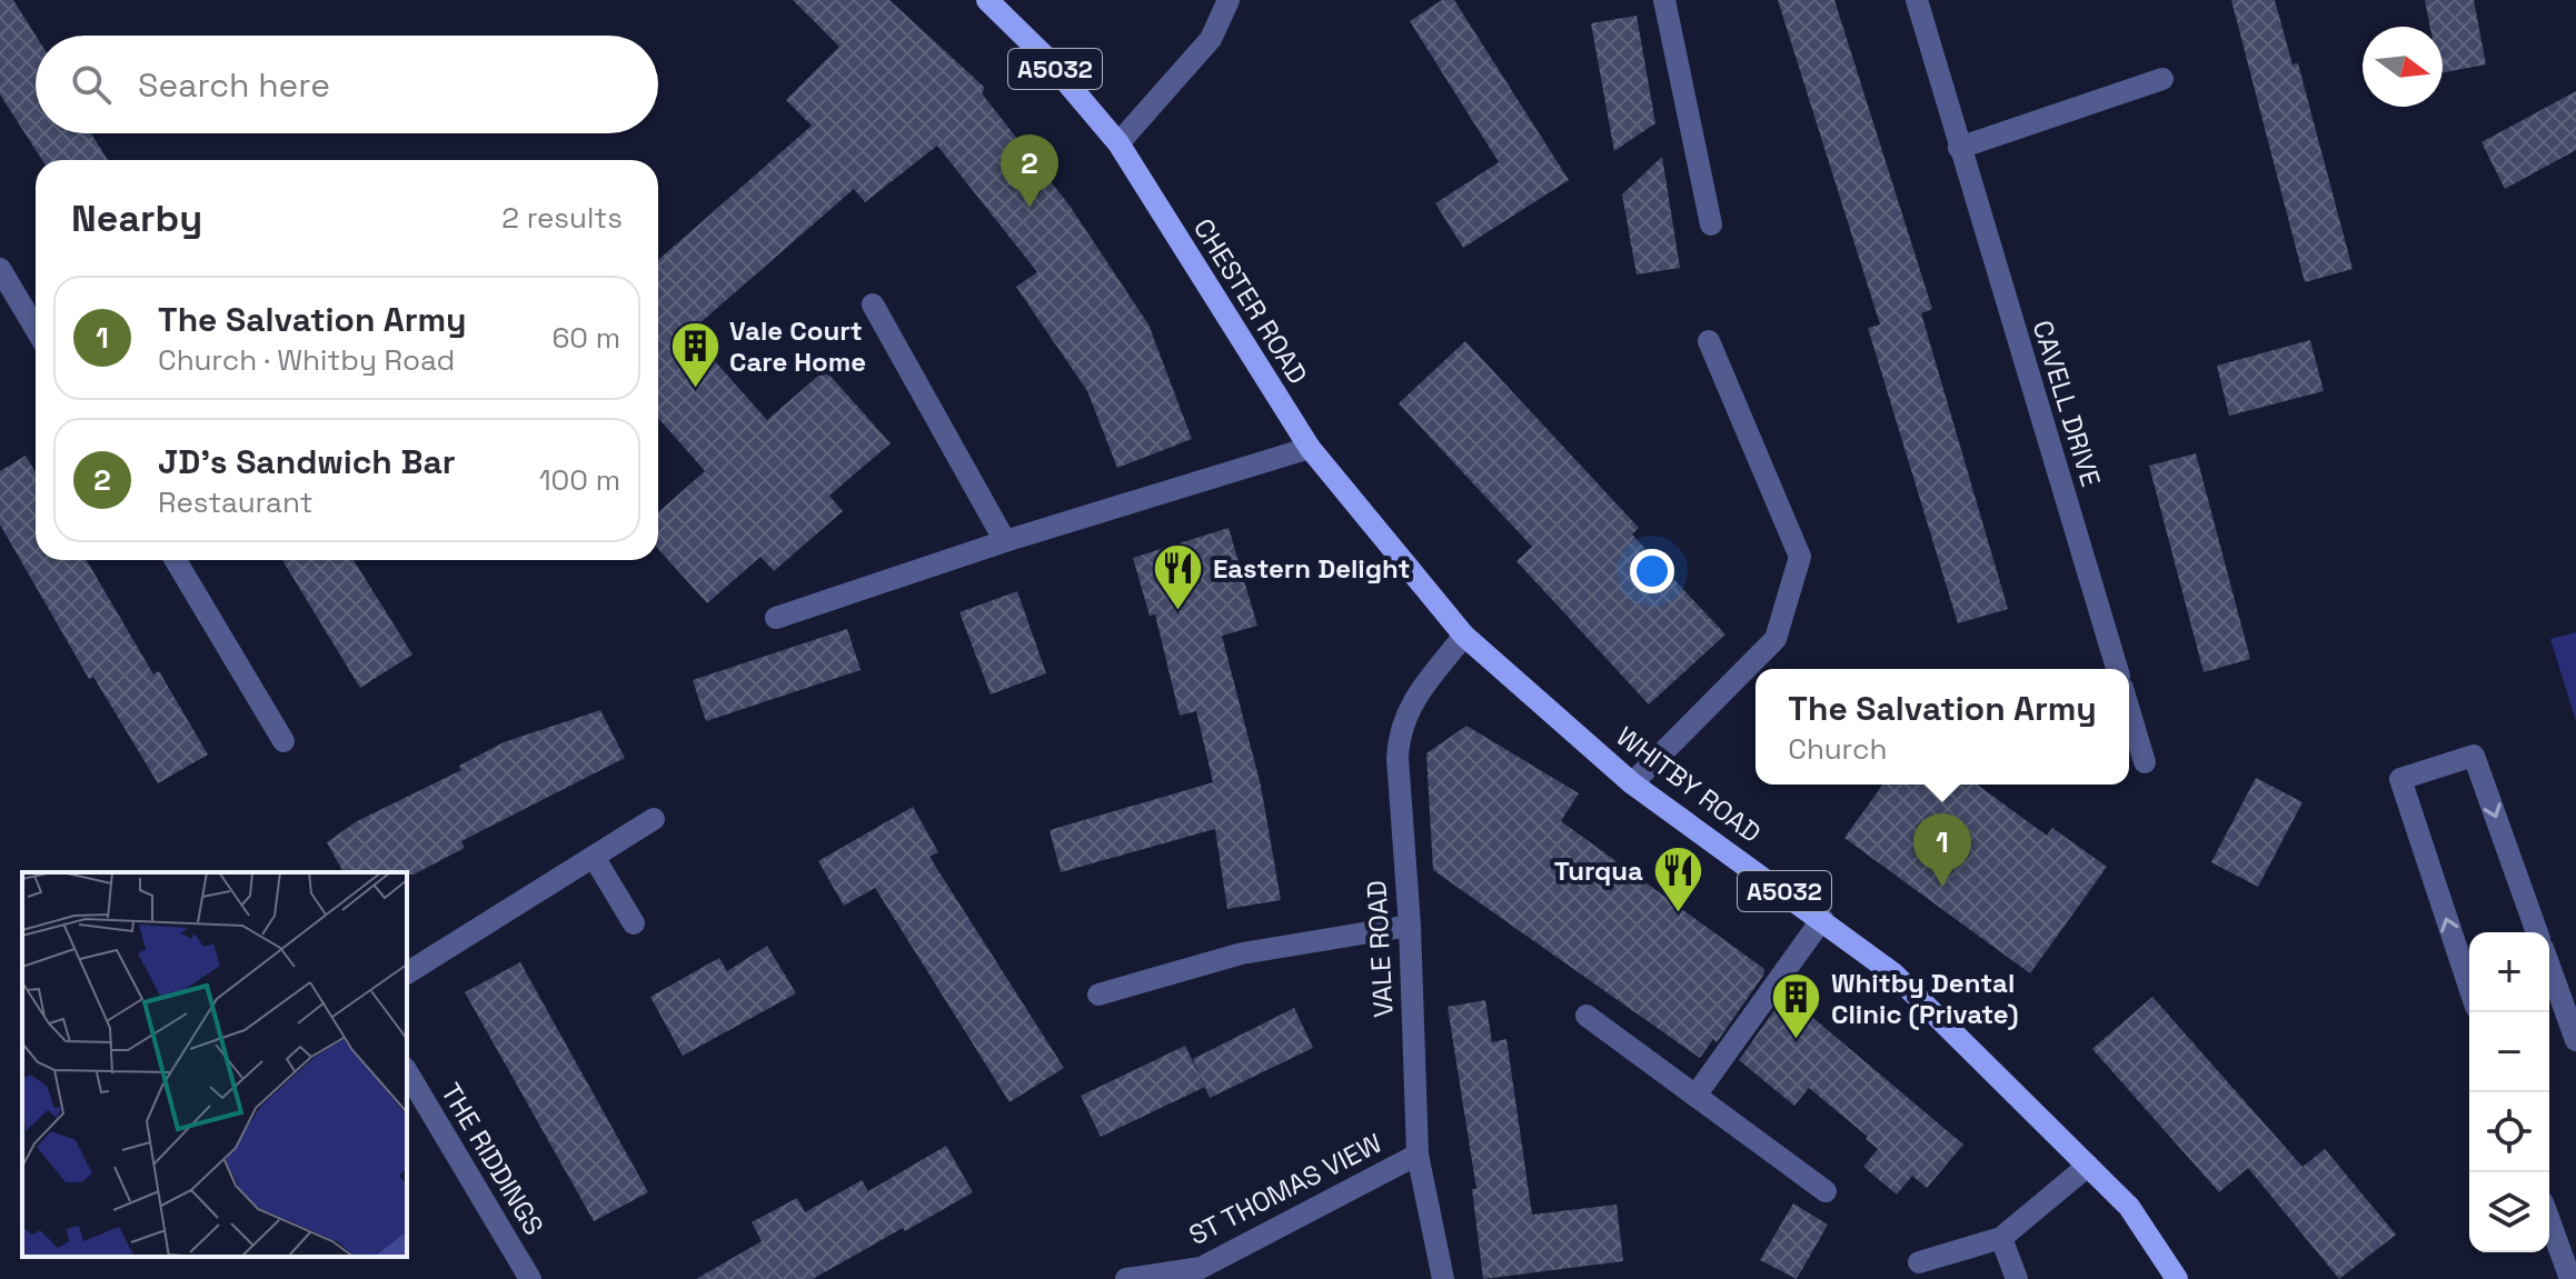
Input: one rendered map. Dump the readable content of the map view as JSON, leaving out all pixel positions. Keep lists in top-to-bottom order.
{
  "streets": {
    "main road": ["A5032", "CHESTER ROAD", "WHITBY ROAD"],
    "street": [
      "CAVELL DRIVE",
      "VALE ROAD",
      "THE RIDDINGS",
      "ST THOMAS VIEW"
    ]
  },
  "crossings": [
    ["CHESTER ROAD", "WHITBY ROAD"],
    ["CHESTER ROAD", "VALE ROAD"],
    ["WHITBY ROAD", "VALE ROAD"],
    ["VALE ROAD", "ST THOMAS VIEW"]
  ],
  "places": {
    "building": ["Vale Court Care Home", "Whitby Dental Clinic (Private)"],
    "restaurant": ["Eastern Delight", "Turqua"]
  },
  "north": "right",
  "page": {
    "search": "Search here",
    "pins": ["2", "1"],
    "heading": ["Nearby", "2 results"],
    "list": [
      {
        "mark": "1",
        "name": "The Salvation Army",
        "note": "Church · Whitby Road",
        "value": "60 m"
      },
      {
        "mark": "2",
        "name": "JD's Sandwich Bar",
        "note": "Restaurant",
        "value": "100 m"
      }
    ],
    "popup": ["The Salvation Army", "Church"],
    "map_buttons": ["+", "−"]
  }
}
